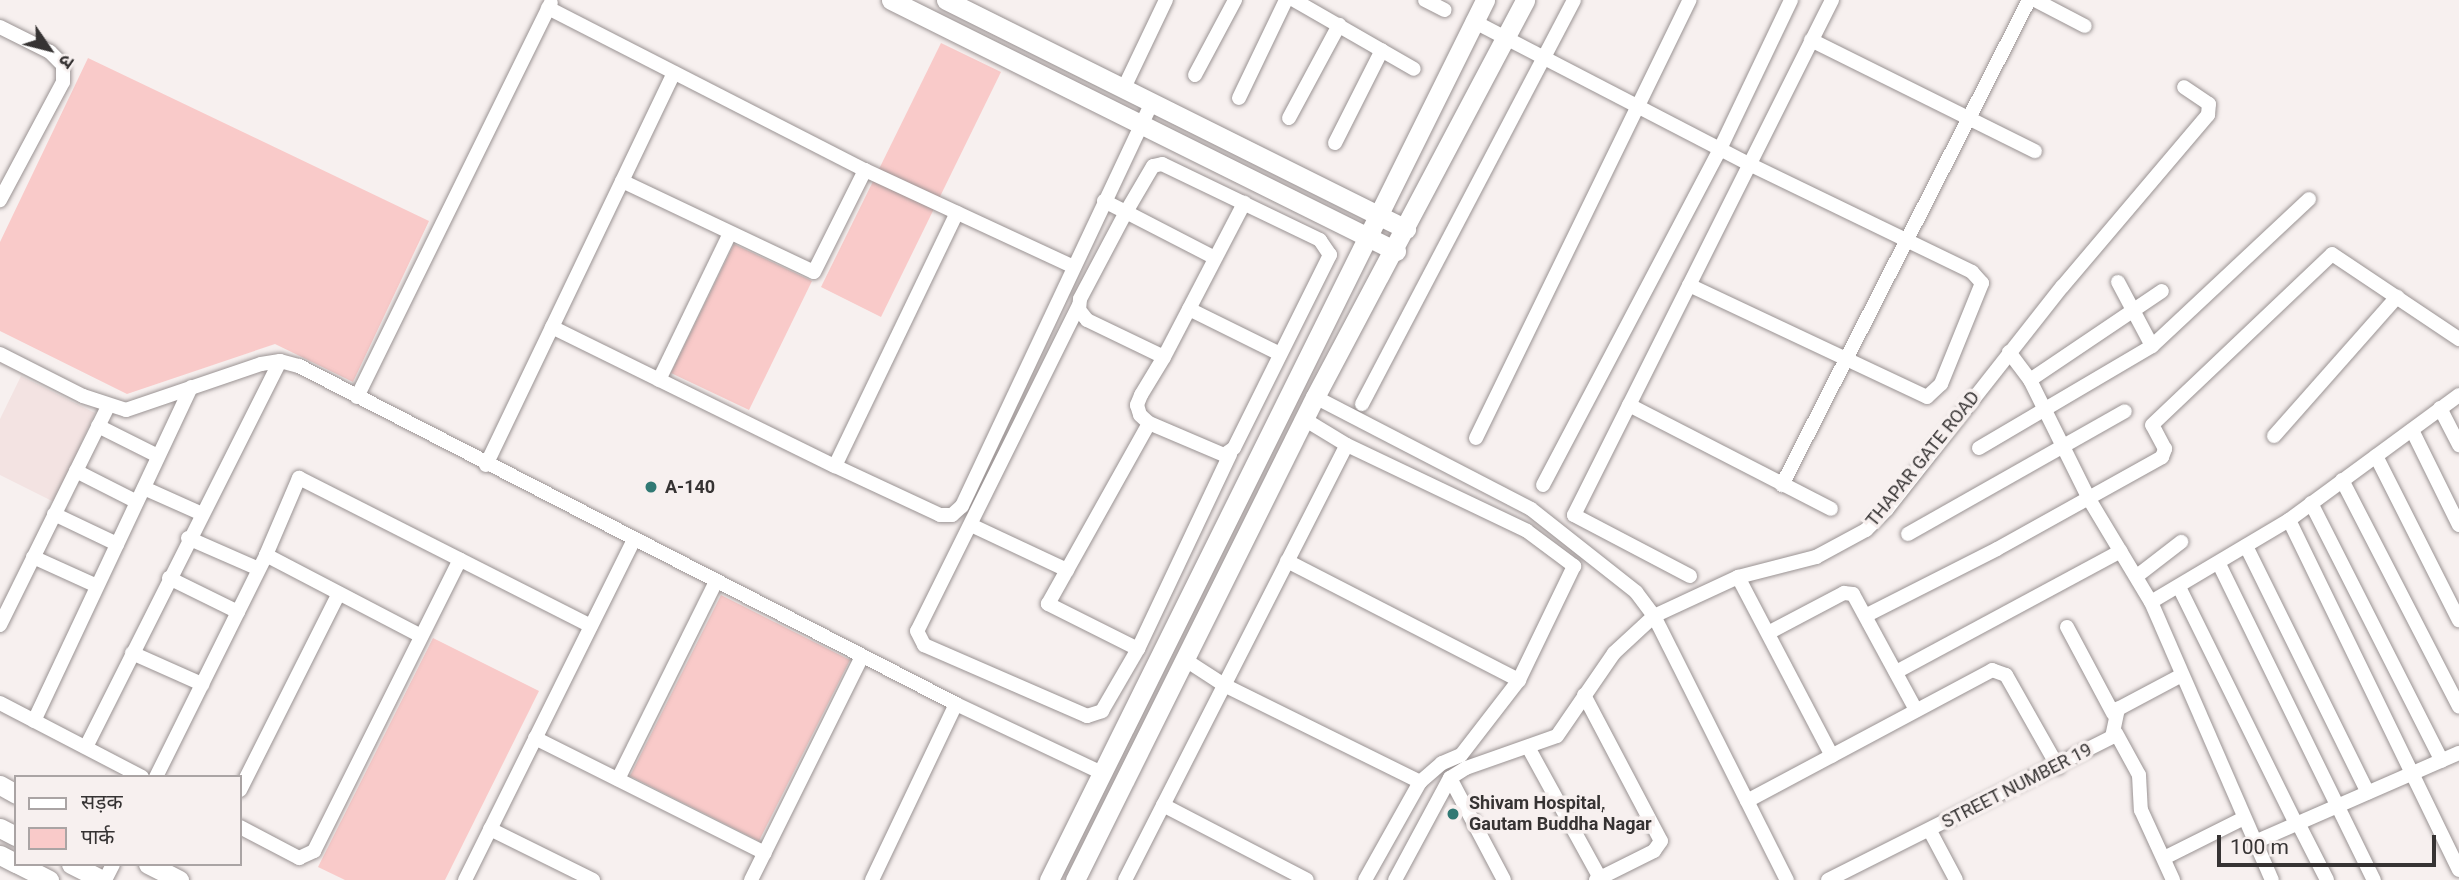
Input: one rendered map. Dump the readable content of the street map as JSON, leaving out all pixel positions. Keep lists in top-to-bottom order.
{
  "streets": {
    "street": ["THAPAR GATE ROAD", "STREET NUMBER 19"]
  },
  "places": ["A-140", "Shivam Hospital, Gautam Buddha Nagar"],
  "legend": ["सड़क", "पार्क"],
  "scale_bar": "100 m",
  "north": "bottom right"
}
